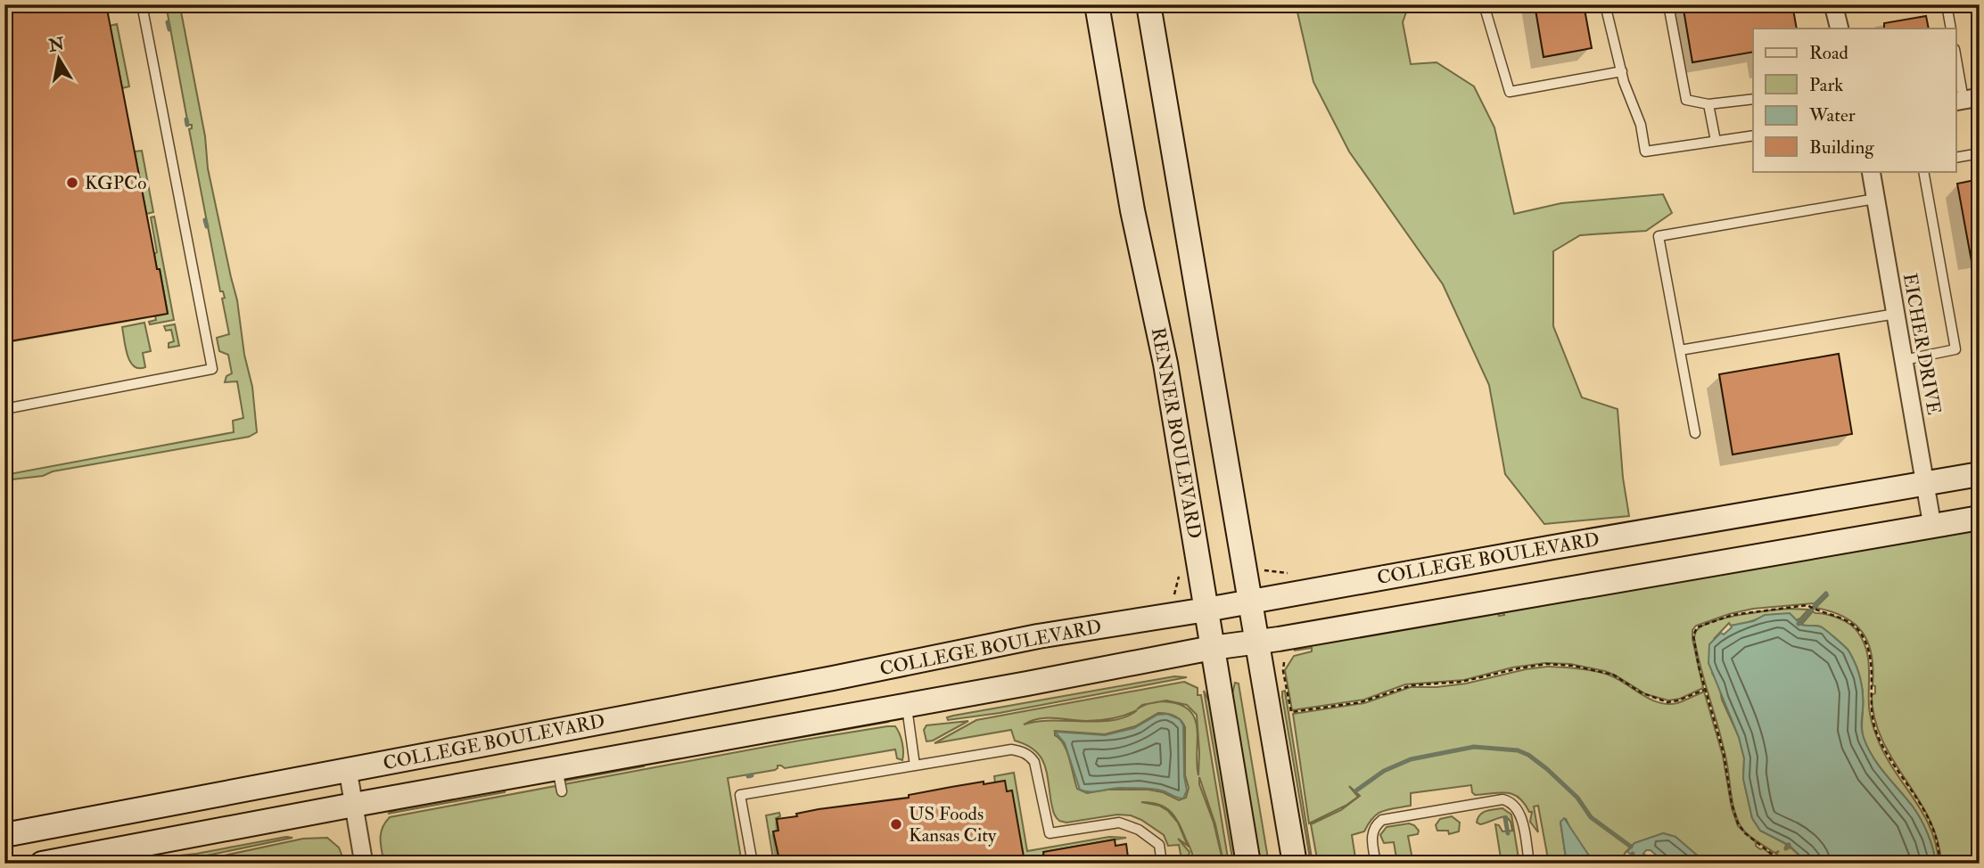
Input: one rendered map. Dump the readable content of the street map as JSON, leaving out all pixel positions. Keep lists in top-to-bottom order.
{
  "streets": {
    "main road": ["RENNER BOULEVARD", "COLLEGE BOULEVARD"],
    "street": ["EICHER DRIVE"]
  },
  "crossings": [
    ["EICHER DRIVE", "COLLEGE BOULEVARD"],
    ["RENNER BOULEVARD", "COLLEGE BOULEVARD"]
  ],
  "places": ["KGPCo", "US Foods Kansas City"],
  "legend": [
    "Road",
    "Park",
    "Water",
    "Building"
  ],
  "north": "top"
}
